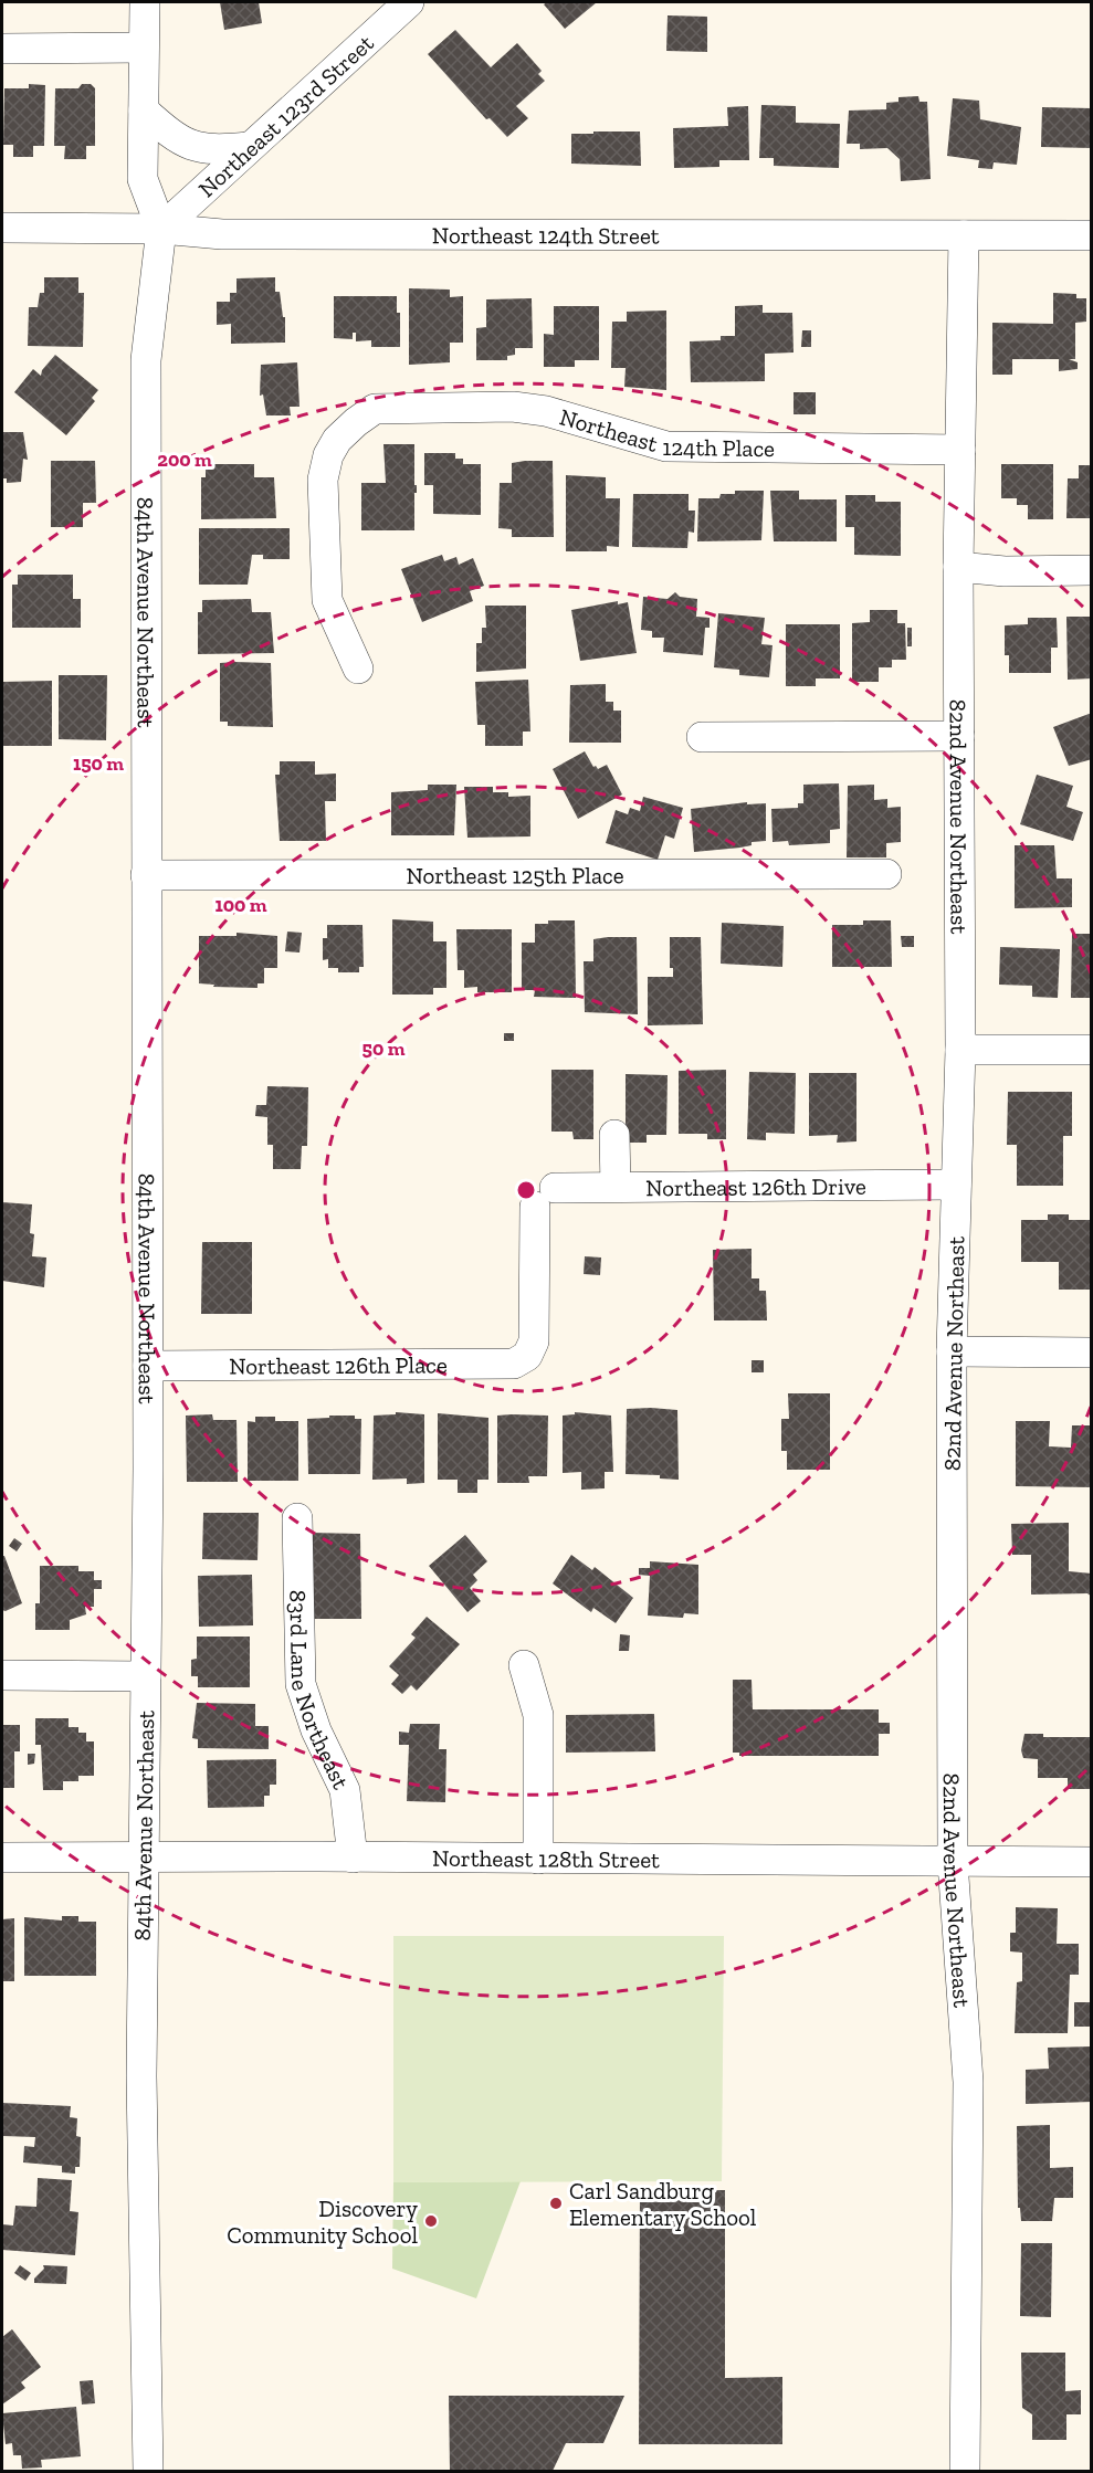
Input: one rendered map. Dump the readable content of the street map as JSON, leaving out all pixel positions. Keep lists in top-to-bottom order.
{
  "streets": {
    "street": [
      "Northeast 123rd Street",
      "Northeast 124th Street",
      "Northeast 124th Place",
      "84th Avenue Northeast",
      "82nd Avenue Northeast",
      "Northeast 125th Place",
      "Northeast 126th Drive",
      "Northeast 126th Place",
      "83rd Lane Northeast",
      "Northeast 128th Street"
    ]
  },
  "crossings": [
    ["Northeast 123rd Street", "Northeast 124th Street"],
    ["Northeast 123rd Street", "84th Avenue Northeast"],
    ["Northeast 124th Street", "84th Avenue Northeast"],
    ["Northeast 124th Street", "82nd Avenue Northeast"],
    ["Northeast 124th Place", "82nd Avenue Northeast"],
    ["84th Avenue Northeast", "Northeast 125th Place"],
    ["84th Avenue Northeast", "Northeast 126th Place"],
    ["84th Avenue Northeast", "Northeast 128th Street"],
    ["82nd Avenue Northeast", "Northeast 126th Drive"],
    ["82nd Avenue Northeast", "Northeast 128th Street"],
    ["Northeast 126th Drive", "Northeast 126th Place"],
    ["83rd Lane Northeast", "Northeast 128th Street"]
  ],
  "places": ["Carl Sandburg Elementary School", "Discovery Community School"],
  "rings": [
    "200 m",
    "150 m",
    "100 m",
    "50 m"
  ]
}
